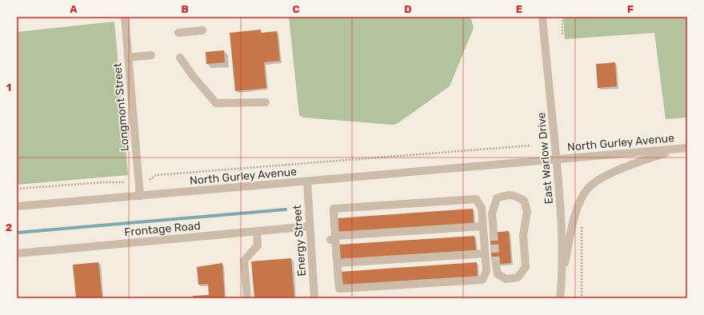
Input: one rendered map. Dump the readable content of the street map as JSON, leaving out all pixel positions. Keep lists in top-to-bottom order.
{
  "streets": {
    "street": [
      "Longmont Street",
      "North Gurley Avenue",
      "East Warlow Drive",
      "Frontage Road",
      "Energy Street"
    ]
  },
  "crossings": [
    ["Longmont Street", "North Gurley Avenue"],
    ["North Gurley Avenue", "East Warlow Drive"],
    ["North Gurley Avenue", "Energy Street"],
    ["Frontage Road", "Energy Street"]
  ],
  "grid": {
    "columns": [
      "A",
      "B",
      "C",
      "D",
      "E",
      "F"
    ],
    "rows": ["1", "2"]
  }
}
